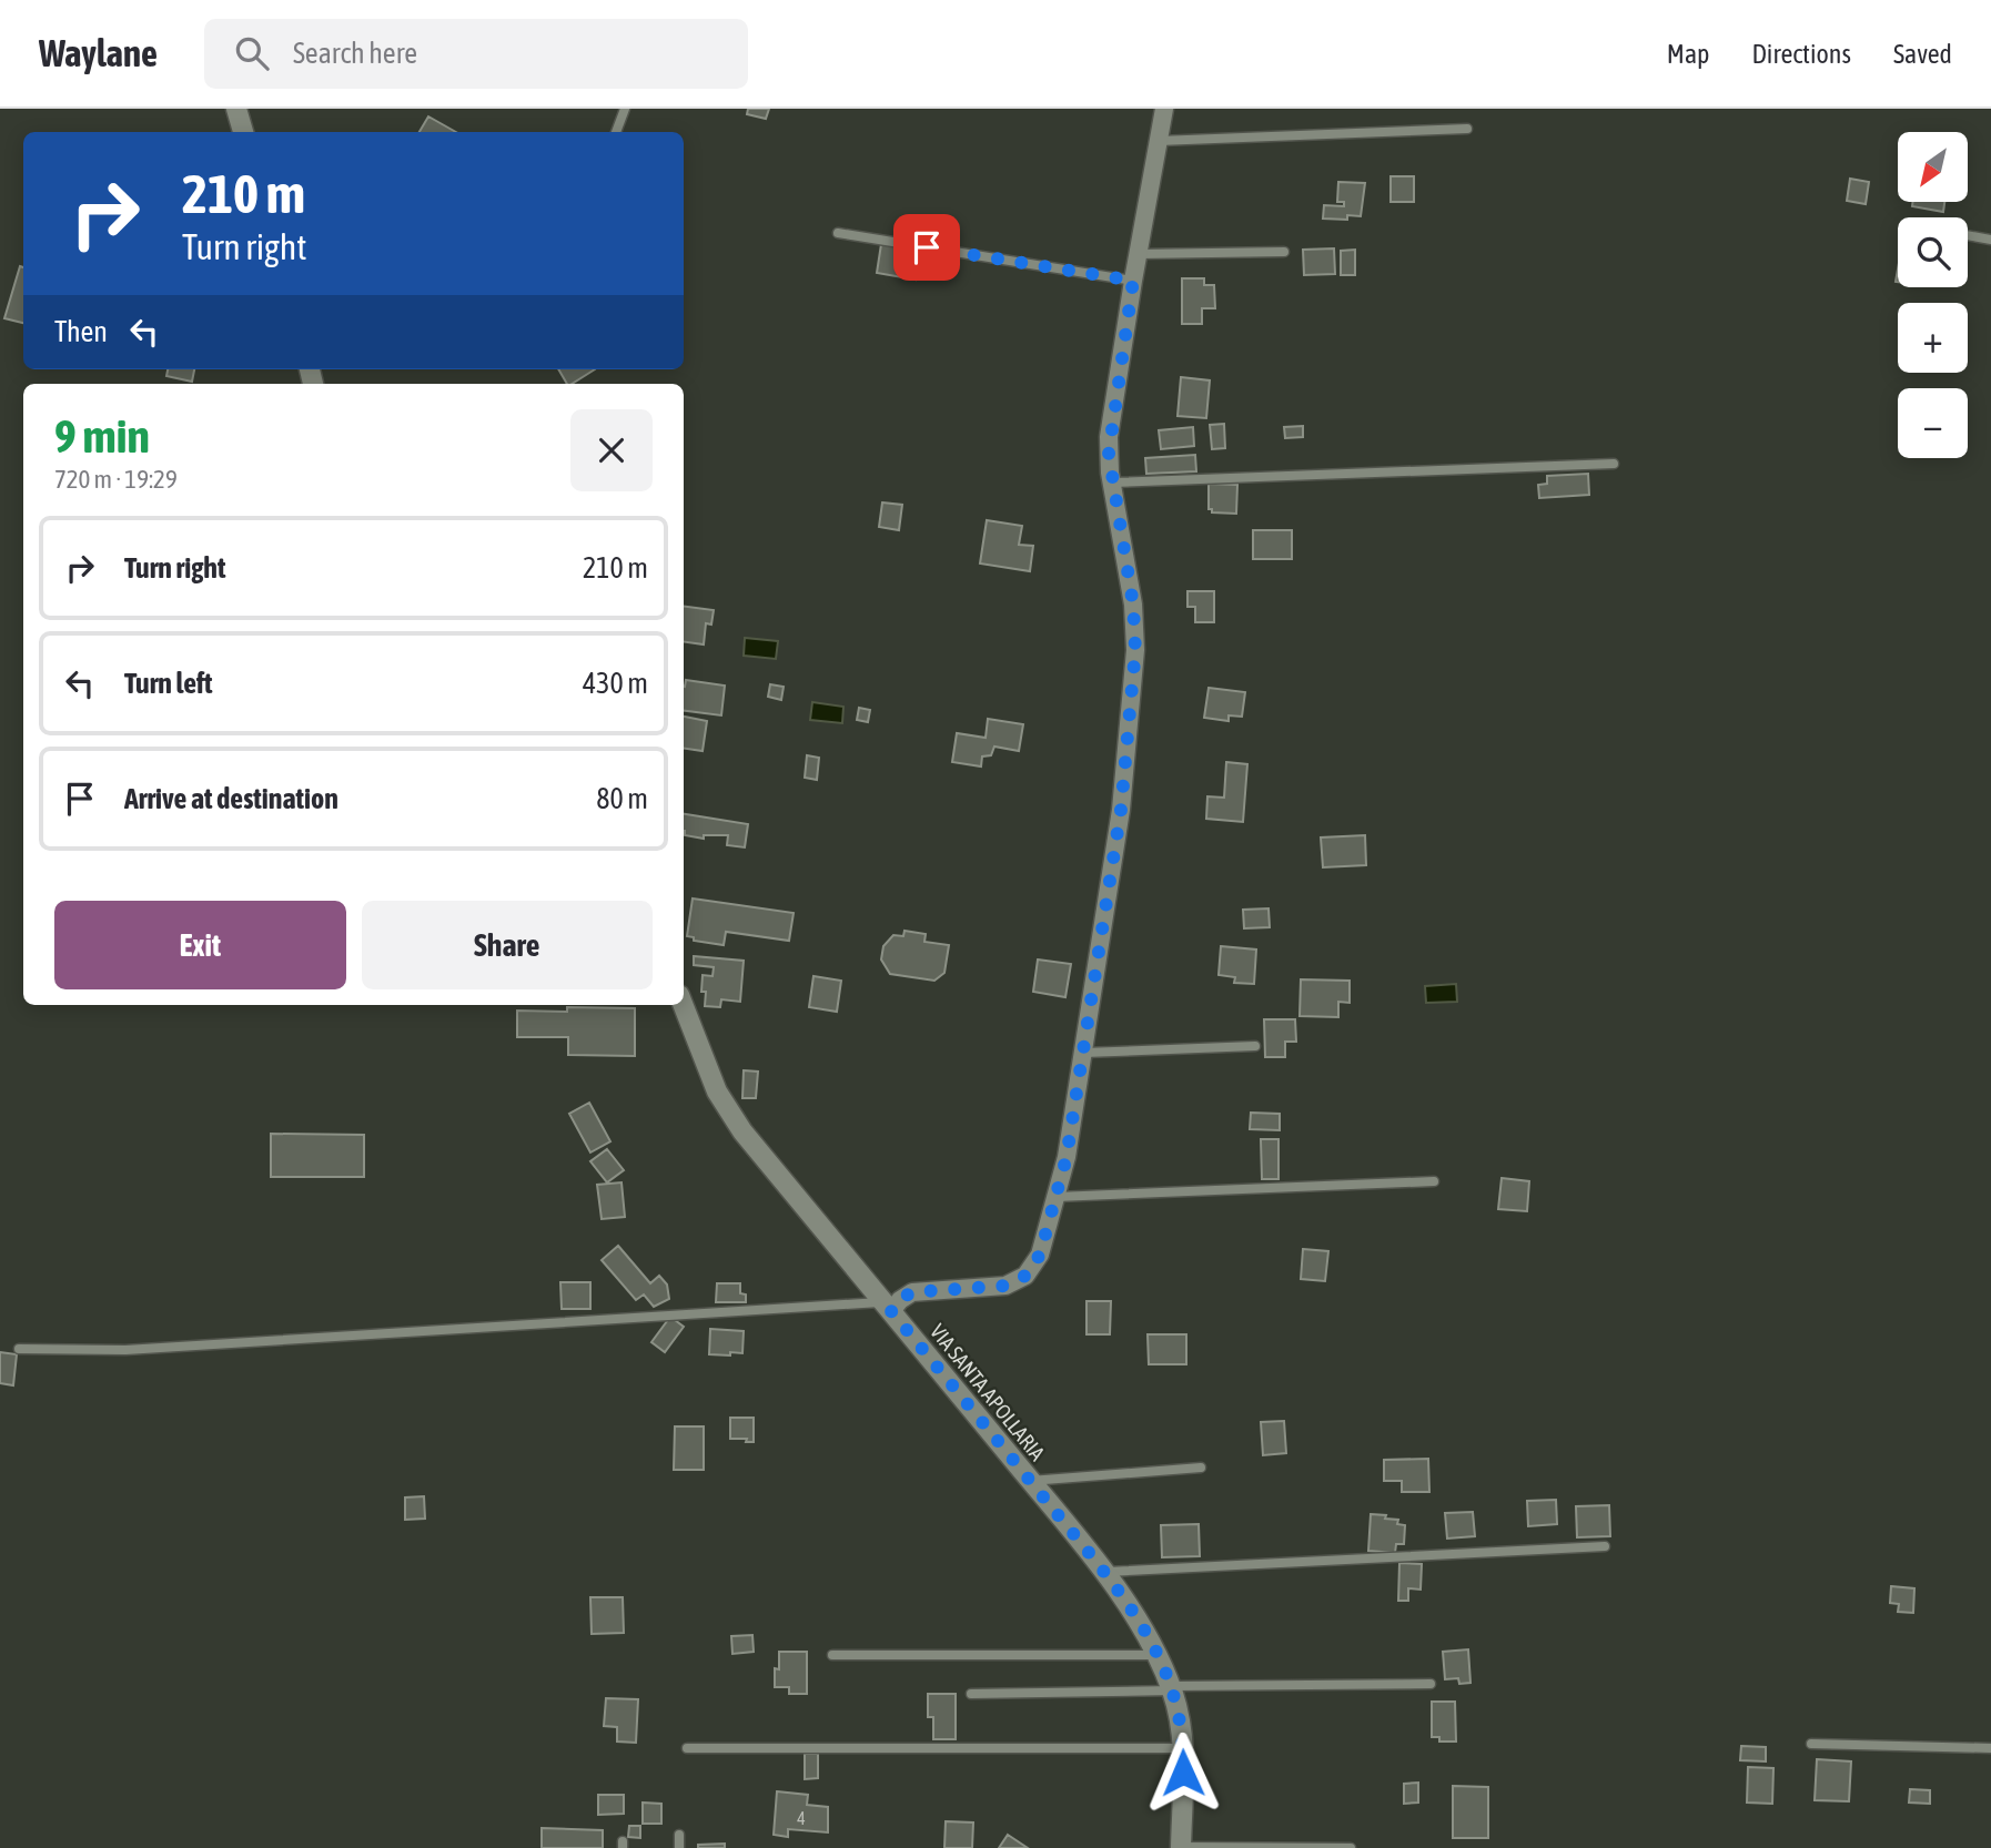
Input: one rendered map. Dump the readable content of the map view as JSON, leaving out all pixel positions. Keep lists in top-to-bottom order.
{
  "streets": {
    "street": ["VIA SANTA APOLLARIA"]
  },
  "house_numbers": ["4"],
  "north": "bottom left",
  "page": {
    "header": "Waylane",
    "search": "Search here",
    "nav": ["Map", "Directions", "Saved"],
    "map_buttons": ["+", "−"],
    "turn": ["210 m", "Turn right"],
    "then": "Then",
    "heading": ["9 min", "720 m · 19:29"],
    "list": [
      {
        "name": "Turn right",
        "value": "210 m"
      },
      {
        "name": "Turn left",
        "value": "430 m"
      },
      {
        "name": "Arrive at destination",
        "value": "80 m"
      }
    ],
    "buttons": ["Exit", "Share"]
  }
}
